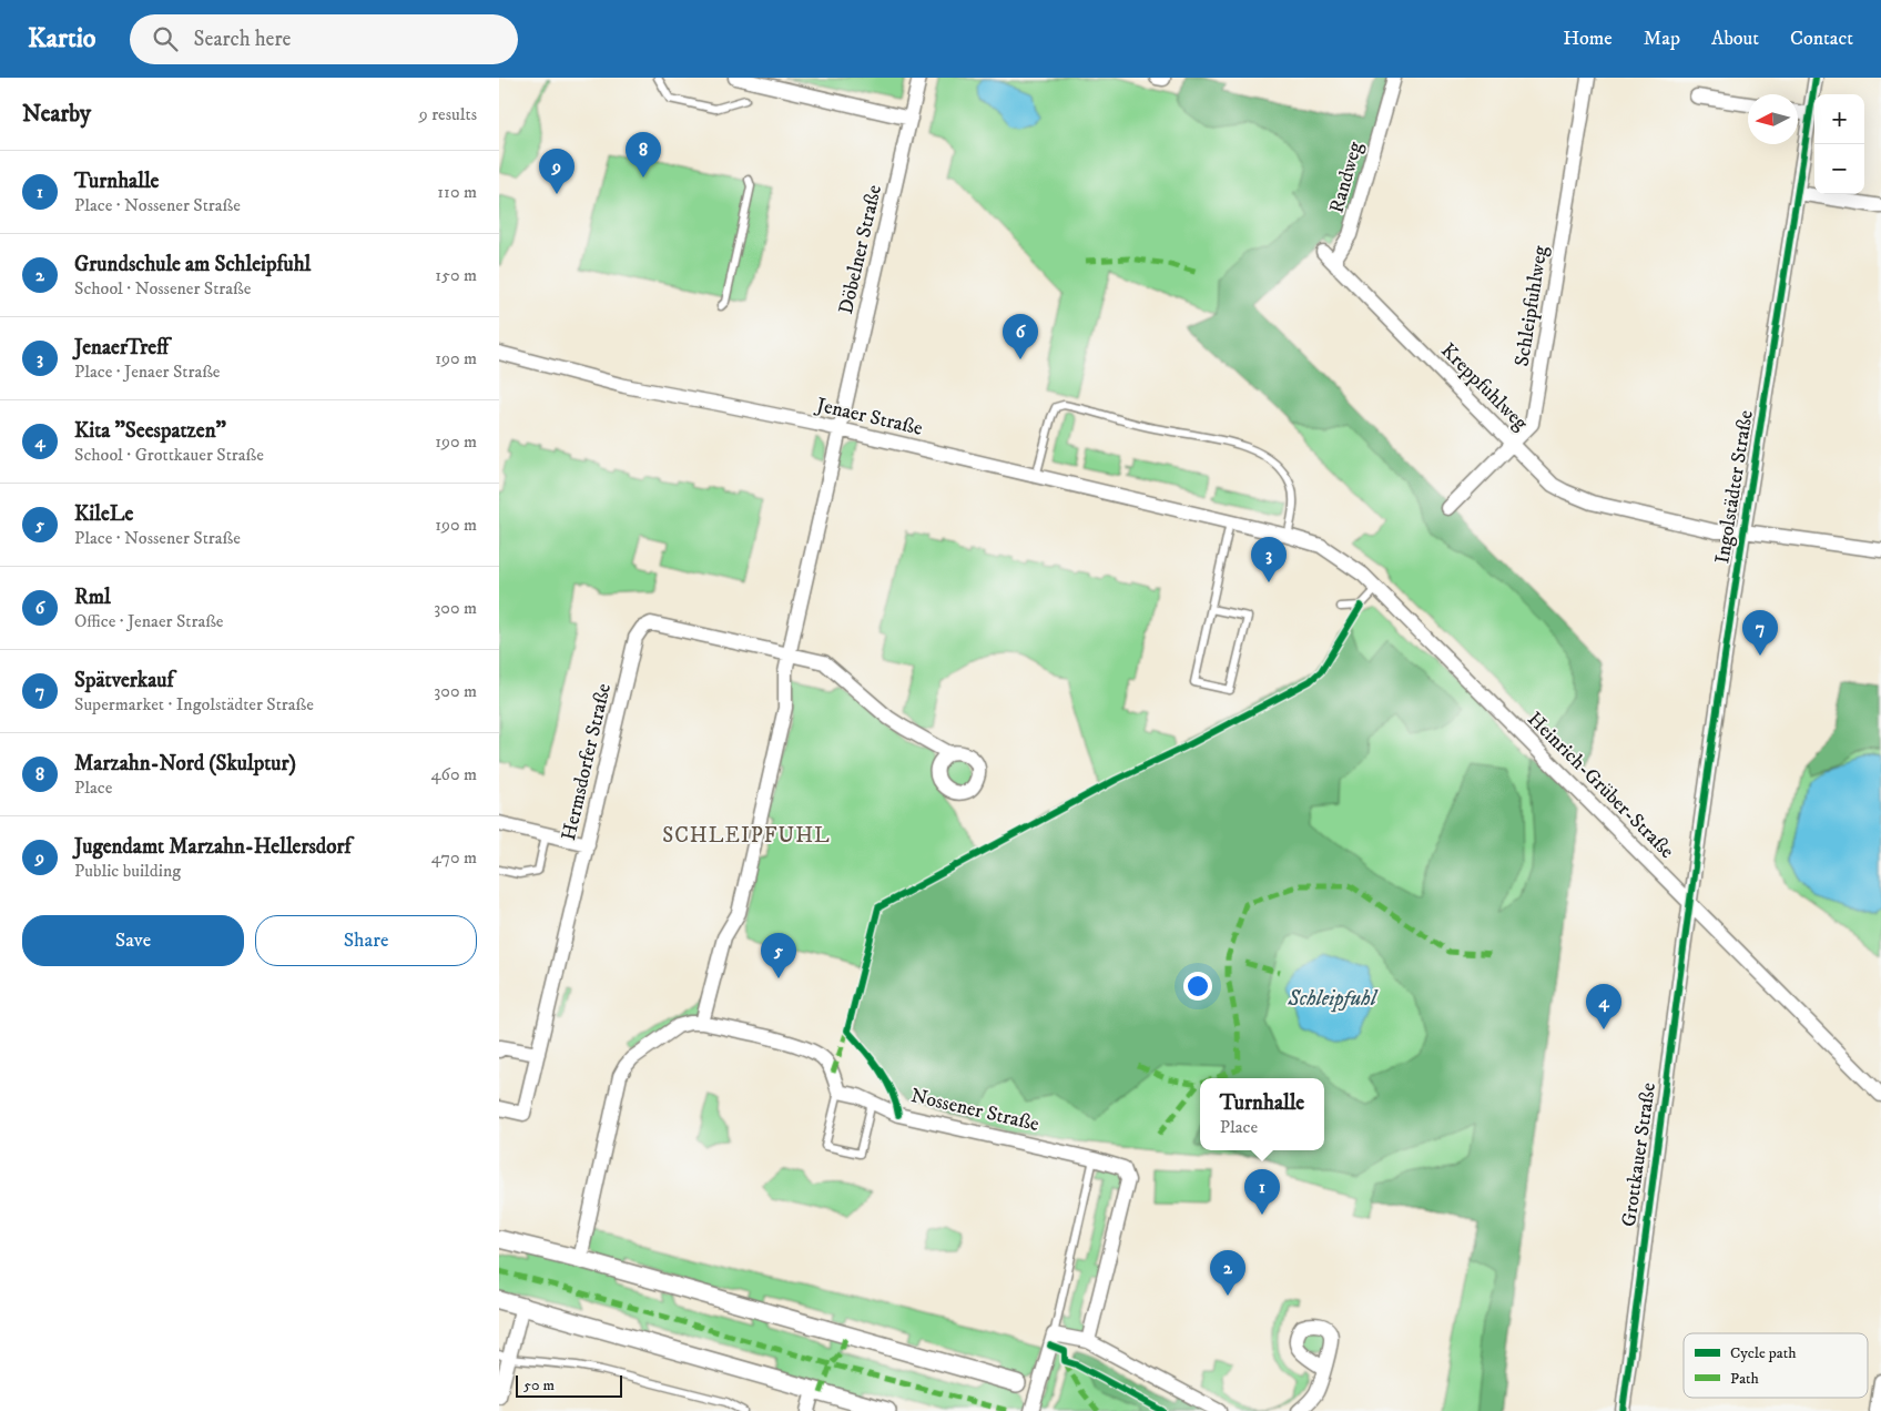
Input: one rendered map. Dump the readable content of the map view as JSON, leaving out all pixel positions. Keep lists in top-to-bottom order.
{
  "streets": {
    "street": [
      "Randweg",
      "Döbelner Straße",
      "Schleipfuhlweg",
      "Kreppfuhlweg",
      "Jenaer Straße",
      "Ingolstädter Straße",
      "Hermsdorfer Straße",
      "Heinrich-Grüber-Straße",
      "Nossener Straße",
      "Grottkauer Straße"
    ]
  },
  "crossings": [
    ["Randweg", "Kreppfuhlweg"],
    ["Döbelner Straße", "Jenaer Straße"],
    ["Schleipfuhlweg", "Kreppfuhlweg"],
    ["Kreppfuhlweg", "Ingolstädter Straße"],
    ["Jenaer Straße", "Heinrich-Grüber-Straße"],
    ["Ingolstädter Straße", "Heinrich-Grüber-Straße"],
    ["Ingolstädter Straße", "Grottkauer Straße"],
    ["Heinrich-Grüber-Straße", "Grottkauer Straße"]
  ],
  "districts": ["SCHLEIPFUHL"],
  "water": ["Schleipfuhl"],
  "legend": ["Cycle path", "Path"],
  "scale_bar": "50 m",
  "north": "left",
  "page": {
    "header": "Kartio",
    "search": "Search here",
    "nav": [
      "Home",
      "Map",
      "About",
      "Contact"
    ],
    "heading": ["Nearby", "9 results"],
    "map_buttons": ["+", "−"],
    "pins": [
      "8",
      "9",
      "6",
      "3",
      "7",
      "5",
      "4",
      "1",
      "2"
    ],
    "list": [
      {
        "mark": "1",
        "name": "Turnhalle",
        "note": "Place · Nossener Straße",
        "value": "110 m"
      },
      {
        "mark": "2",
        "name": "Grundschule am Schleipfuhl",
        "note": "School · Nossener Straße",
        "value": "150 m"
      },
      {
        "mark": "3",
        "name": "JenaerTreff",
        "note": "Place · Jenaer Straße",
        "value": "190 m"
      },
      {
        "mark": "4",
        "name": "Kita \"Seespatzen\"",
        "note": "School · Grottkauer Straße",
        "value": "190 m"
      },
      {
        "mark": "5",
        "name": "KileLe",
        "note": "Place · Nossener Straße",
        "value": "190 m"
      },
      {
        "mark": "6",
        "name": "Rml",
        "note": "Office · Jenaer Straße",
        "value": "300 m"
      },
      {
        "mark": "7",
        "name": "Spätverkauf",
        "note": "Supermarket · Ingolstädter Straße",
        "value": "300 m"
      },
      {
        "mark": "8",
        "name": "Marzahn-Nord (Skulptur)",
        "note": "Place",
        "value": "460 m"
      },
      {
        "mark": "9",
        "name": "Jugendamt Marzahn-Hellersdorf",
        "note": "Public building",
        "value": "470 m"
      }
    ],
    "buttons": ["Save", "Share"],
    "popup": ["Turnhalle", "Place"],
    "scale": "50 m"
  }
}
